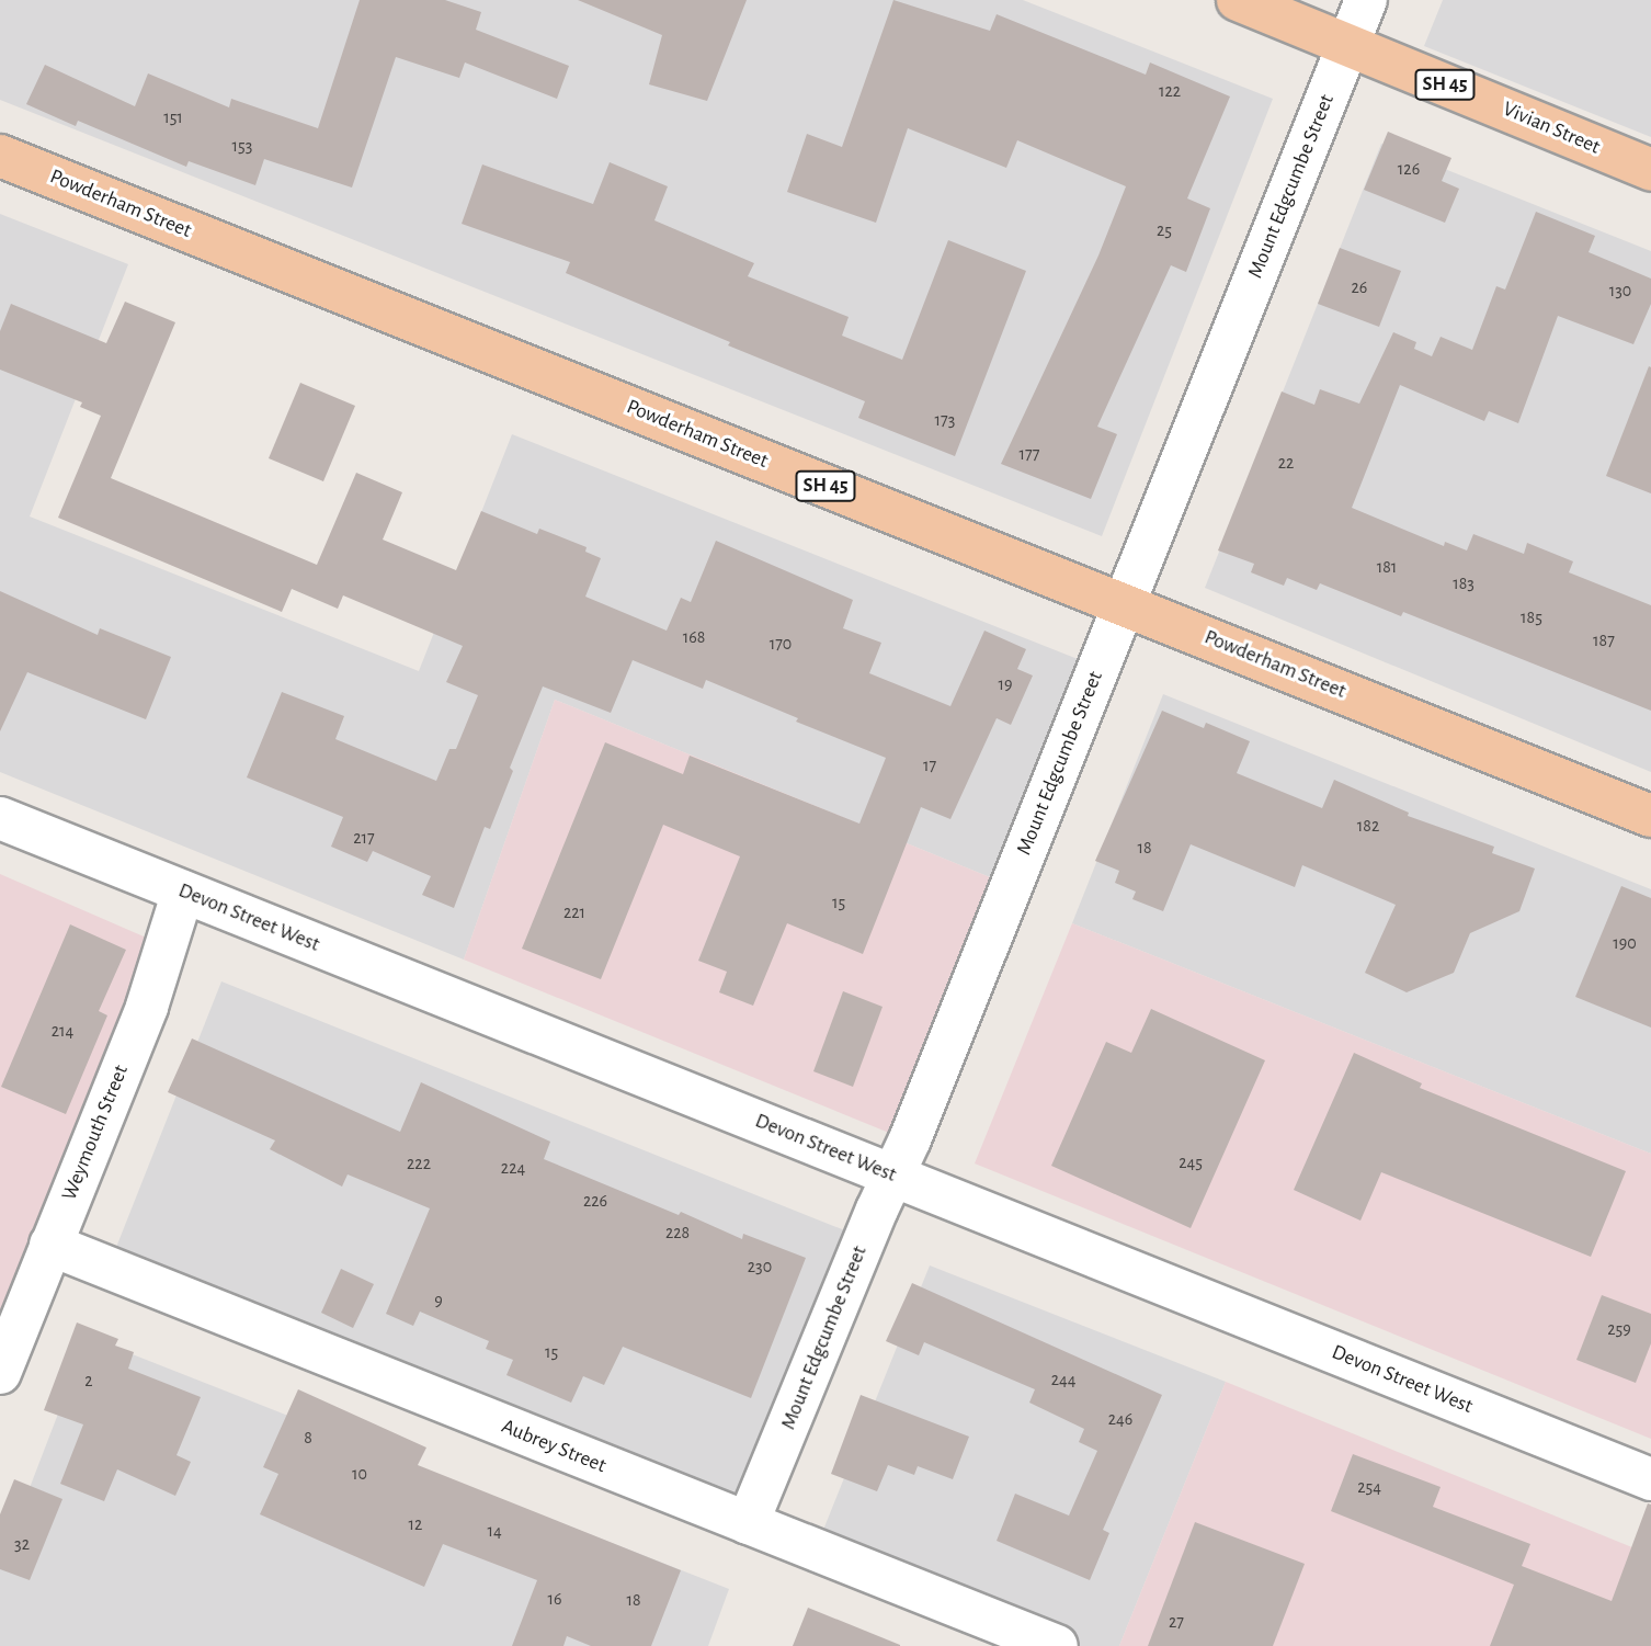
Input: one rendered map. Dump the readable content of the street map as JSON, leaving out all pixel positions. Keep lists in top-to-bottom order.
{
  "streets": {
    "main road": ["SH 45", "Vivian Street", "Powderham Street"],
    "street": [
      "Mount Edgcumbe Street",
      "Devon Street West",
      "Weymouth Street",
      "Aubrey Street"
    ]
  },
  "crossings": [
    ["Vivian Street", "Mount Edgcumbe Street"],
    ["Mount Edgcumbe Street", "Powderham Street"],
    ["Mount Edgcumbe Street", "Devon Street West"],
    ["Mount Edgcumbe Street", "Aubrey Street"],
    ["Devon Street West", "Weymouth Street"],
    ["Weymouth Street", "Aubrey Street"]
  ],
  "house_numbers": [
    "122",
    "151",
    "153",
    "126",
    "25",
    "26",
    "130",
    "173",
    "177",
    "22",
    "181",
    "183",
    "185",
    "168",
    "187",
    "170",
    "19",
    "17",
    "182",
    "217",
    "18",
    "15",
    "221",
    "190",
    "214",
    "245",
    "222",
    "224",
    "226",
    "228",
    "230",
    "9",
    "259",
    "15",
    "244",
    "2",
    "246",
    "8",
    "10",
    "254",
    "12",
    "14",
    "32",
    "16",
    "18",
    "27"
  ]
}
